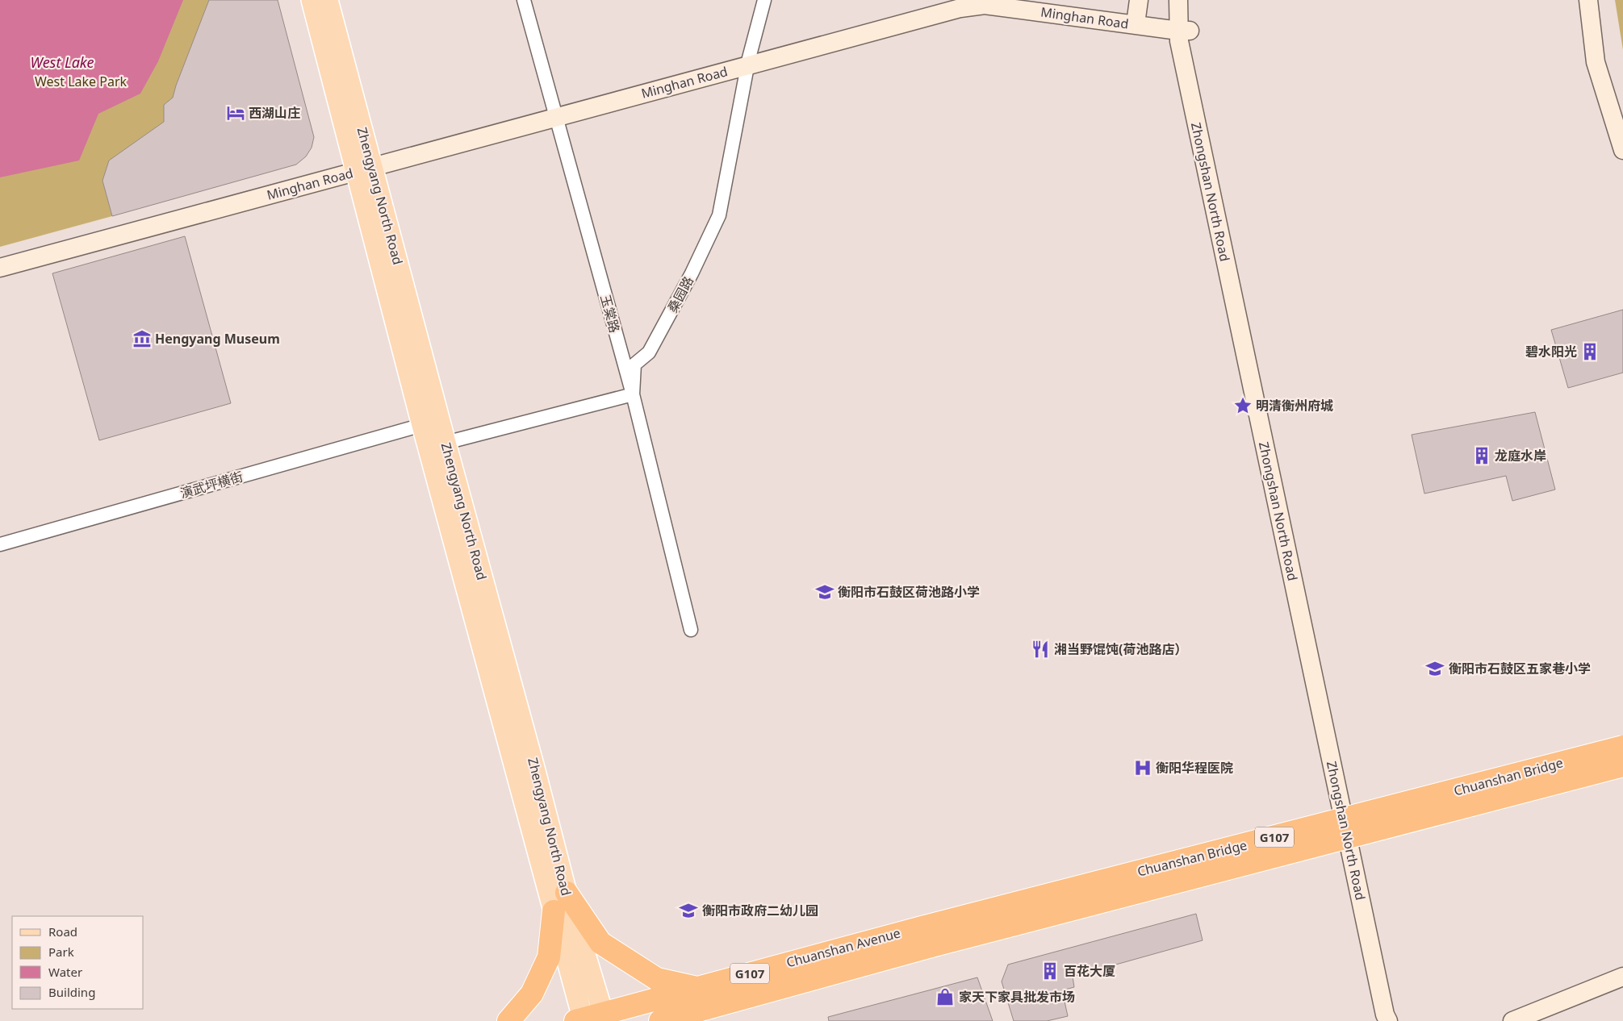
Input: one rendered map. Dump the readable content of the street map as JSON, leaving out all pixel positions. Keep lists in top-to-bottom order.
{
  "streets": {
    "highway": ["Chuanshan Bridge", "G107", "Chuanshan Avenue"],
    "main road": ["Minghan Road", "Zhongshan North Road", "Zhengyang North Road"],
    "street": ["桑园路", "玉棠路", "演武坪横街"]
  },
  "crossings": [
    ["Minghan Road", "Zhongshan North Road"],
    ["Minghan Road", "Zhengyang North Road"],
    ["Minghan Road", "桑园路"],
    ["Minghan Road", "玉棠路"],
    ["Zhengyang North Road", "演武坪横街"],
    ["Zhengyang North Road", "Chuanshan Avenue"],
    ["桑园路", "玉棠路"],
    ["Chuanshan Bridge", "Chuanshan Avenue"]
  ],
  "water": ["West Lake"],
  "parks": ["West Lake Park"],
  "places": {
    "hotel": ["西湖山庄"],
    "museum": ["Hengyang Museum"],
    "building": ["碧水阳光", "龙庭水岸", "百花大厦"],
    "place": ["明清衡州府城"],
    "school or university": ["衡阳市石鼓区荷池路小学", "衡阳市石鼓区五家巷小学", "衡阳市政府二幼儿园"],
    "restaurant": ["湘当野馄饨(荷池路店）"],
    "hospital": ["衡阳华程医院"],
    "shop": ["家天下家具批发市场"]
  },
  "legend": [
    "Road",
    "Park",
    "Water",
    "Building"
  ]
}
